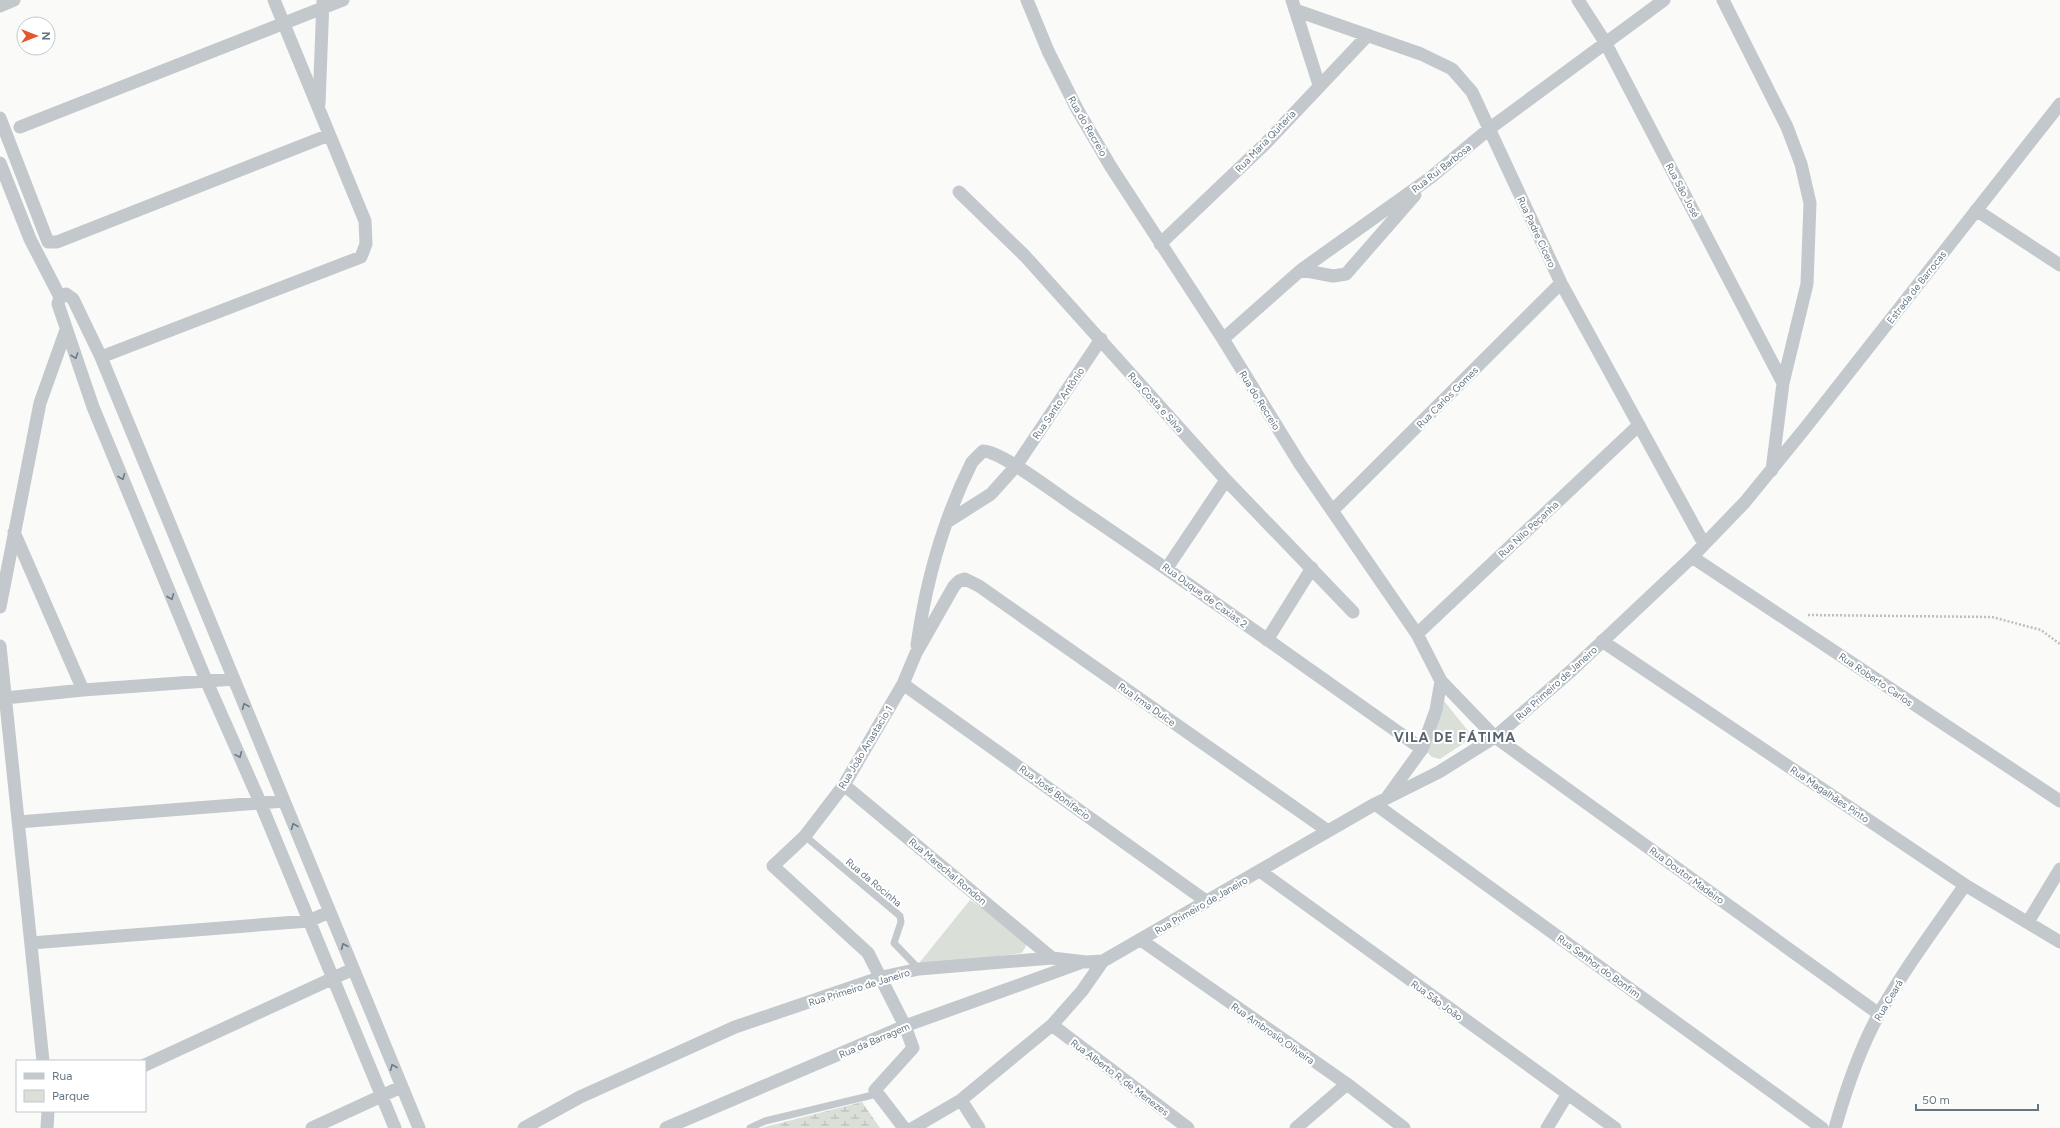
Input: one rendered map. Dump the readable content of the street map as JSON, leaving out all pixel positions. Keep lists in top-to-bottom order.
{
  "streets": {
    "street": [
      "Rua do Recreio",
      "Rua Maria Quiteria",
      "Rua Rui Barbosa",
      "Rua São José",
      "Rua Padre Cicero",
      "Estrada de Barrocas",
      "Rua Carlos Gomes",
      "Rua Costa e Silva",
      "Rua Santo Antônio",
      "Rua Nilo Peçanha",
      "Rua Duque de Caxias 2",
      "Rua Roberto Carlos",
      "Rua Primeiro de Janeiro",
      "Rua Irma Dulce",
      "Rua João Anastacio 1",
      "Rua José Bonifacio",
      "Rua Magalhães Pinto",
      "Rua Marechal Rondon",
      "Rua Doutor Madeiro",
      "Rua Senhor do Bonfim",
      "Rua São João",
      "Rua Ceará",
      "Rua Ambrosio Oliveira",
      "Rua da Barragem",
      "Rua Alberto R. de Menezes"
    ],
    "lane": ["Rua da Rocinha"]
  },
  "crossings": [
    ["Rua do Recreio", "Rua Maria Quiteria"],
    ["Rua do Recreio", "Rua Rui Barbosa"],
    ["Rua do Recreio", "Rua Carlos Gomes"],
    ["Rua do Recreio", "Rua Nilo Peçanha"],
    ["Rua do Recreio", "Rua Doutor Madeiro"],
    ["Rua Maria Quiteria", "Rua Padre Cicero"],
    ["Rua Rui Barbosa", "Rua São José"],
    ["Rua Rui Barbosa", "Rua Padre Cicero"],
    ["Rua Padre Cicero", "Rua Carlos Gomes"],
    ["Rua Padre Cicero", "Rua Nilo Peçanha"],
    ["Rua Padre Cicero", "Rua Primeiro de Janeiro"],
    ["Estrada de Barrocas", "Rua Primeiro de Janeiro"],
    ["Rua Costa e Silva", "Rua Santo Antônio"],
    ["Rua Santo Antônio", "Rua Duque de Caxias 2"],
    ["Rua Duque de Caxias 2", "Rua João Anastacio 1"],
    ["Rua Roberto Carlos", "Rua Primeiro de Janeiro"],
    ["Rua Primeiro de Janeiro", "Rua Irma Dulce"],
    ["Rua Primeiro de Janeiro", "Rua João Anastacio 1"],
    ["Rua Primeiro de Janeiro", "Rua José Bonifacio"],
    ["Rua Primeiro de Janeiro", "Rua Magalhães Pinto"],
    ["Rua Primeiro de Janeiro", "Rua Marechal Rondon"],
    ["Rua Primeiro de Janeiro", "Rua Doutor Madeiro"],
    ["Rua Primeiro de Janeiro", "Rua da Rocinha"],
    ["Rua Primeiro de Janeiro", "Rua Senhor do Bonfim"],
    ["Rua Primeiro de Janeiro", "Rua São João"],
    ["Rua Primeiro de Janeiro", "Rua Ambrosio Oliveira"],
    ["Rua Primeiro de Janeiro", "Rua da Barragem"],
    ["Rua Irma Dulce", "Rua João Anastacio 1"],
    ["Rua João Anastacio 1", "Rua José Bonifacio"],
    ["Rua João Anastacio 1", "Rua Marechal Rondon"],
    ["Rua João Anastacio 1", "Rua da Rocinha"],
    ["Rua Magalhães Pinto", "Rua Ceará"],
    ["Rua Doutor Madeiro", "Rua Ceará"]
  ],
  "districts": ["VILA DE FÁTIMA"],
  "legend": ["Rua", "Parque"],
  "scale_bar": "50 m",
  "north": "right"
}
